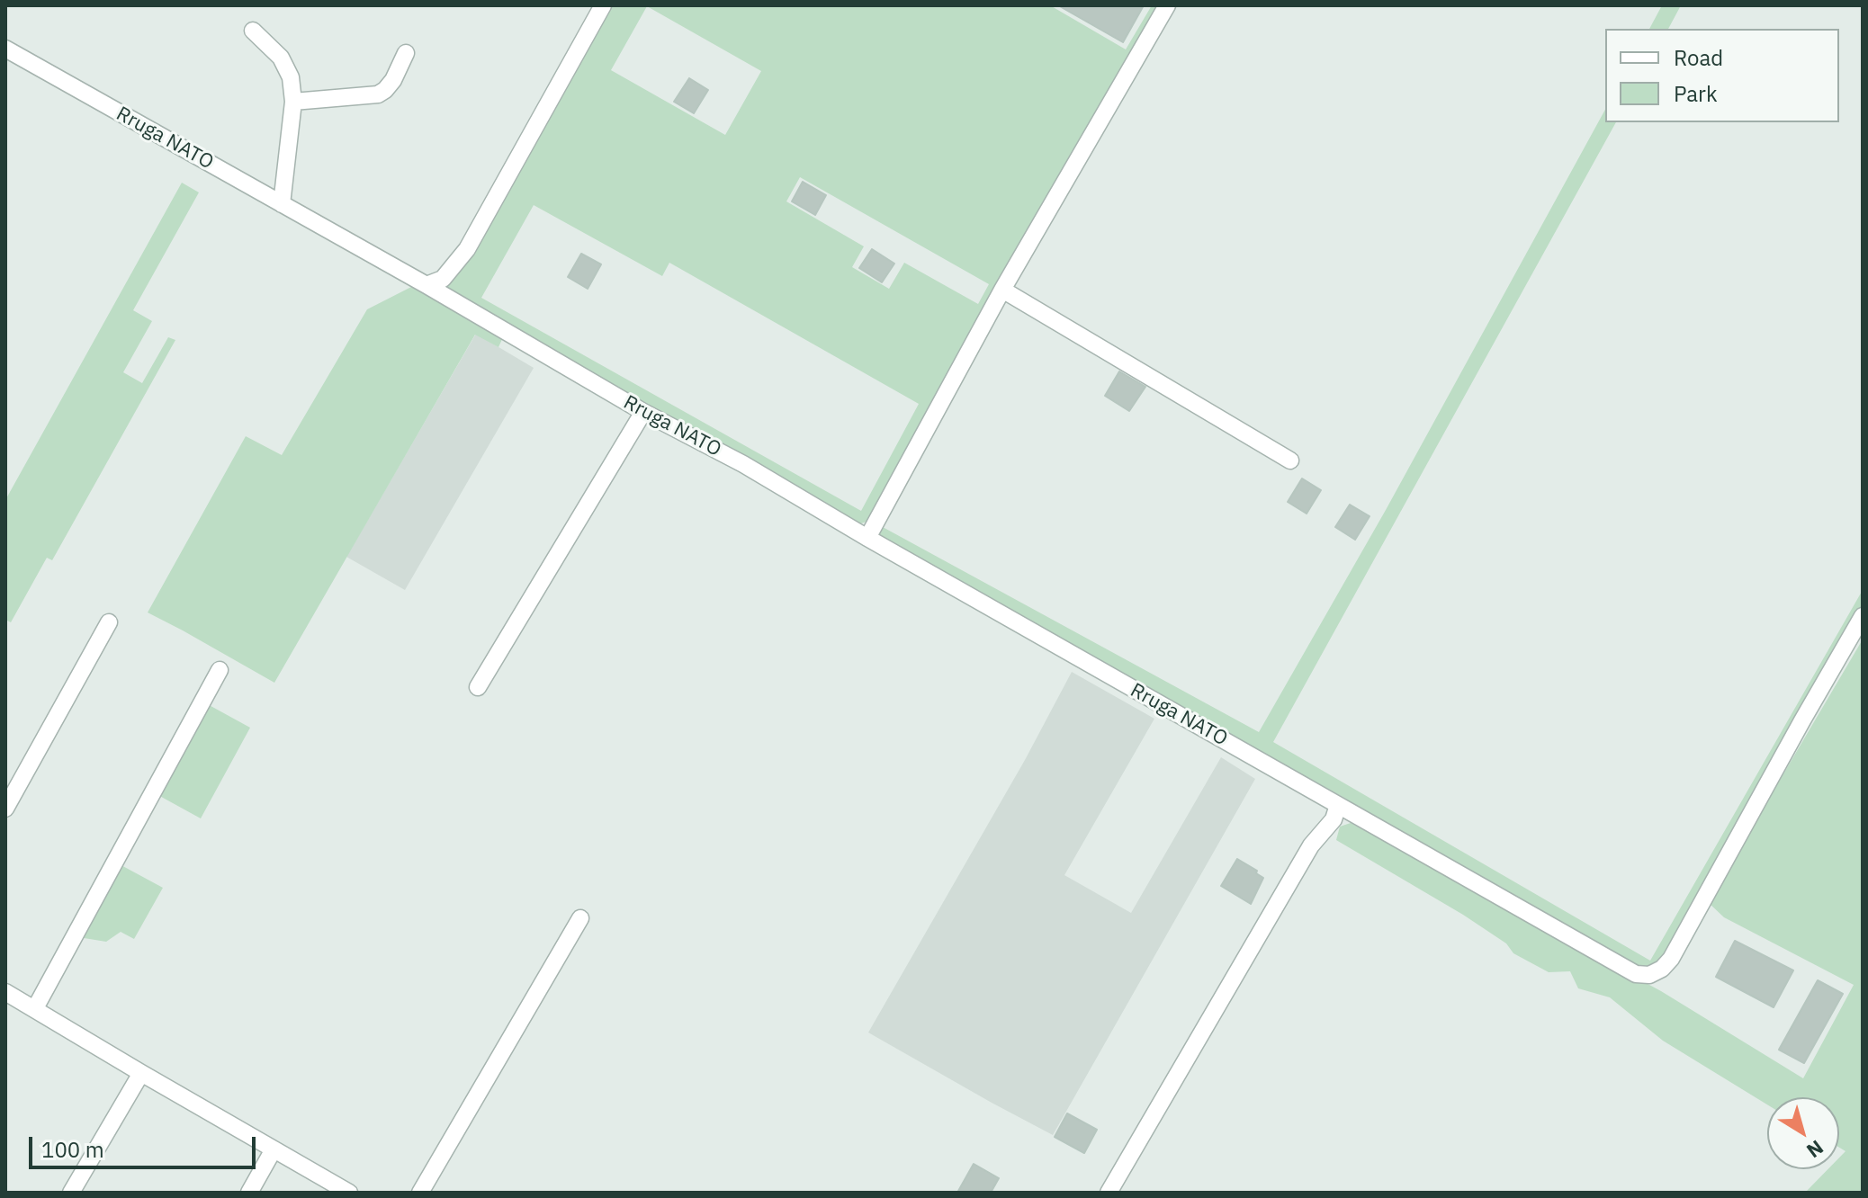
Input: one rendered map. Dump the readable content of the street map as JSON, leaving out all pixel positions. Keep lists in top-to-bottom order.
{
  "streets": {
    "street": ["Rruga NATO"]
  },
  "legend": ["Road", "Park"],
  "scale_bar": "100 m",
  "north": "bottom right"
}
